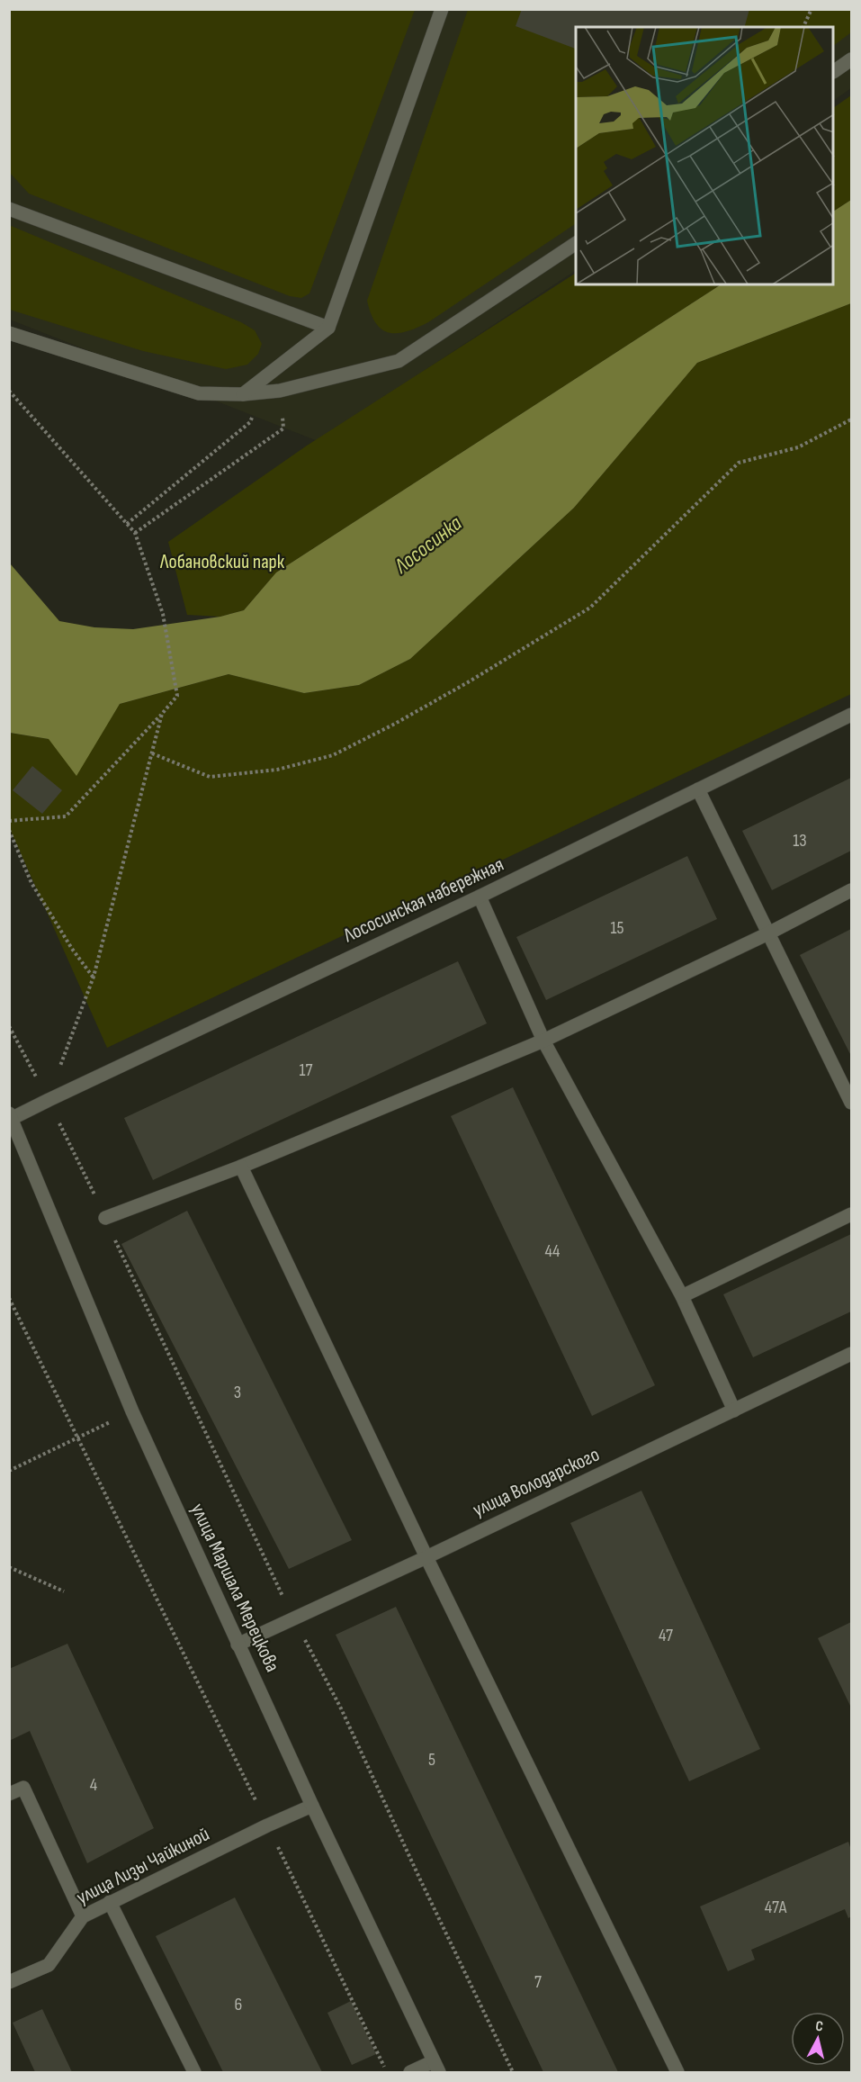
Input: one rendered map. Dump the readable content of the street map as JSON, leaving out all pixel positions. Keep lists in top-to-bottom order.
{
  "streets": {
    "street": [
      "Лососинская набережная",
      "улица Володарского",
      "улица Маршала Мерецкова",
      "улица Лизы Чайкиной"
    ]
  },
  "crossings": [
    ["Лососинская набережная", "улица Маршала Мерецкова"],
    ["улица Володарского", "улица Маршала Мерецкова"],
    ["улица Маршала Мерецкова", "улица Лизы Чайкиной"]
  ],
  "water": ["Лососинка"],
  "parks": ["Лобановский парк"],
  "house_numbers": [
    "13",
    "15",
    "17",
    "44",
    "3",
    "47",
    "5",
    "4",
    "47А",
    "7",
    "6"
  ],
  "north": "top"
}
